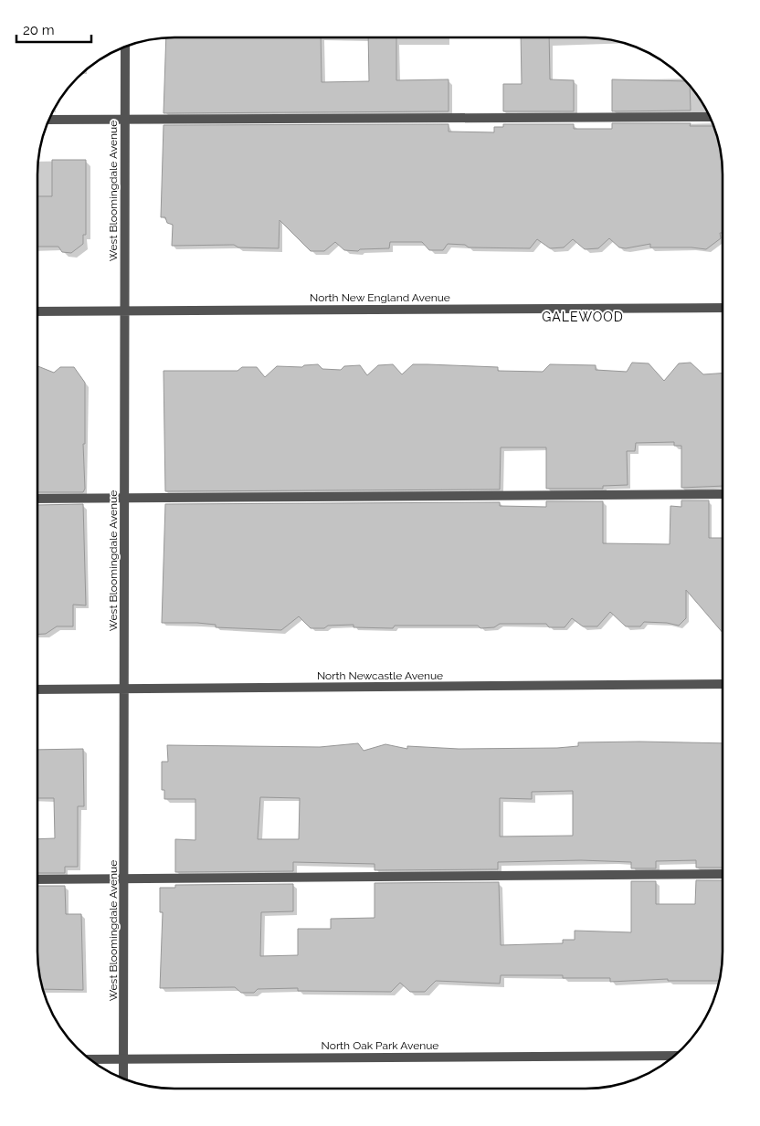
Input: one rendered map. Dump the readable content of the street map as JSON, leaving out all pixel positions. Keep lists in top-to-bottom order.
{
  "streets": {
    "street": [
      "West Bloomingdale Avenue",
      "North New England Avenue",
      "North Newcastle Avenue",
      "North Oak Park Avenue"
    ]
  },
  "crossings": [
    ["West Bloomingdale Avenue", "North New England Avenue"],
    ["West Bloomingdale Avenue", "North Newcastle Avenue"],
    ["West Bloomingdale Avenue", "North Oak Park Avenue"]
  ],
  "districts": ["GALEWOOD"],
  "scale_bar": "20 m"
}
